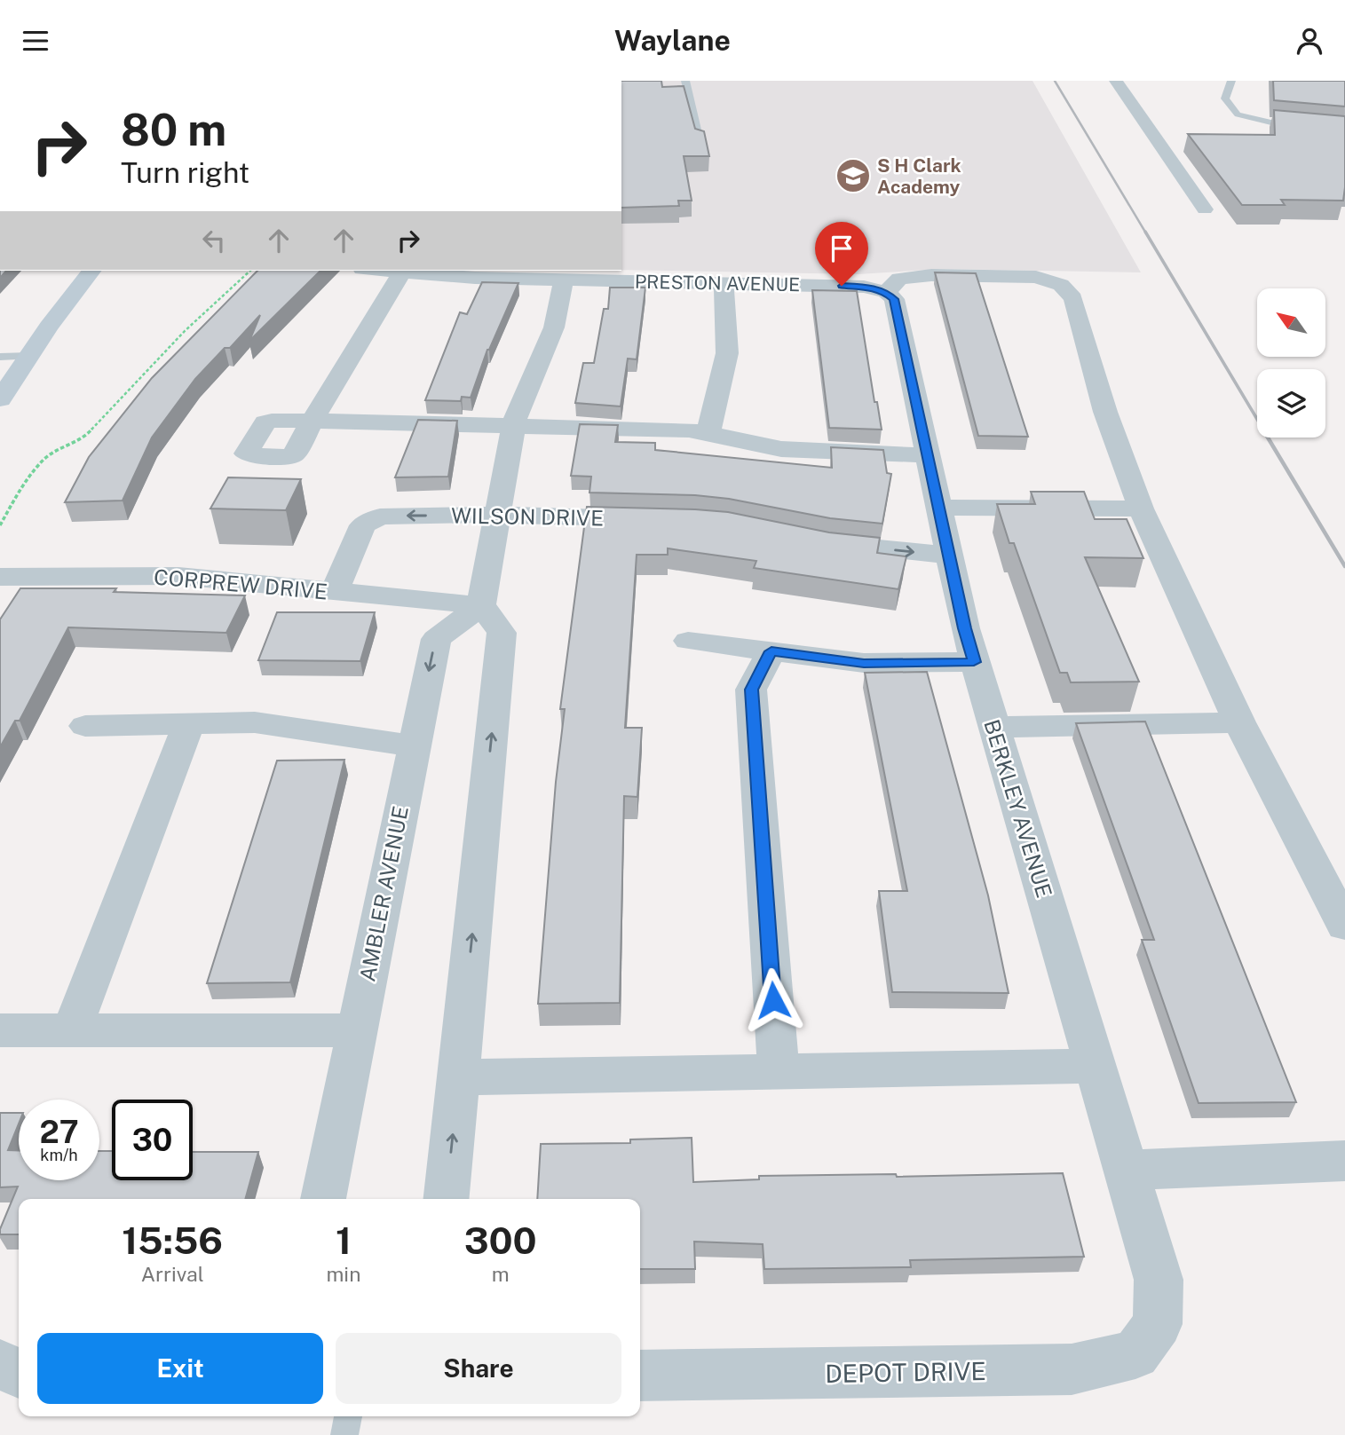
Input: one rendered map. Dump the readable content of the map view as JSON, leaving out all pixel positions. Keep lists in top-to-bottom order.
{
  "streets": {
    "street": [
      "PRESTON AVENUE",
      "WILSON DRIVE",
      "CORPREW DRIVE",
      "BERKLEY AVENUE",
      "AMBLER AVENUE",
      "DEPOT DRIVE"
    ]
  },
  "crossings": [
    ["PRESTON AVENUE", "BERKLEY AVENUE"],
    ["WILSON DRIVE", "CORPREW DRIVE"],
    ["CORPREW DRIVE", "AMBLER AVENUE"],
    ["BERKLEY AVENUE", "DEPOT DRIVE"]
  ],
  "one_way": ["WILSON DRIVE"],
  "places": {
    "school or university": ["S H Clark Academy"]
  },
  "north": "top left",
  "page": {
    "header": "Waylane",
    "turn": ["80 m", "Turn right"],
    "speed": "27 km/h",
    "limit": "30",
    "eta": [
      "15:56",
      "Arrival",
      "1",
      "min",
      "300",
      "m"
    ],
    "buttons": ["Exit", "Share"]
  }
}
